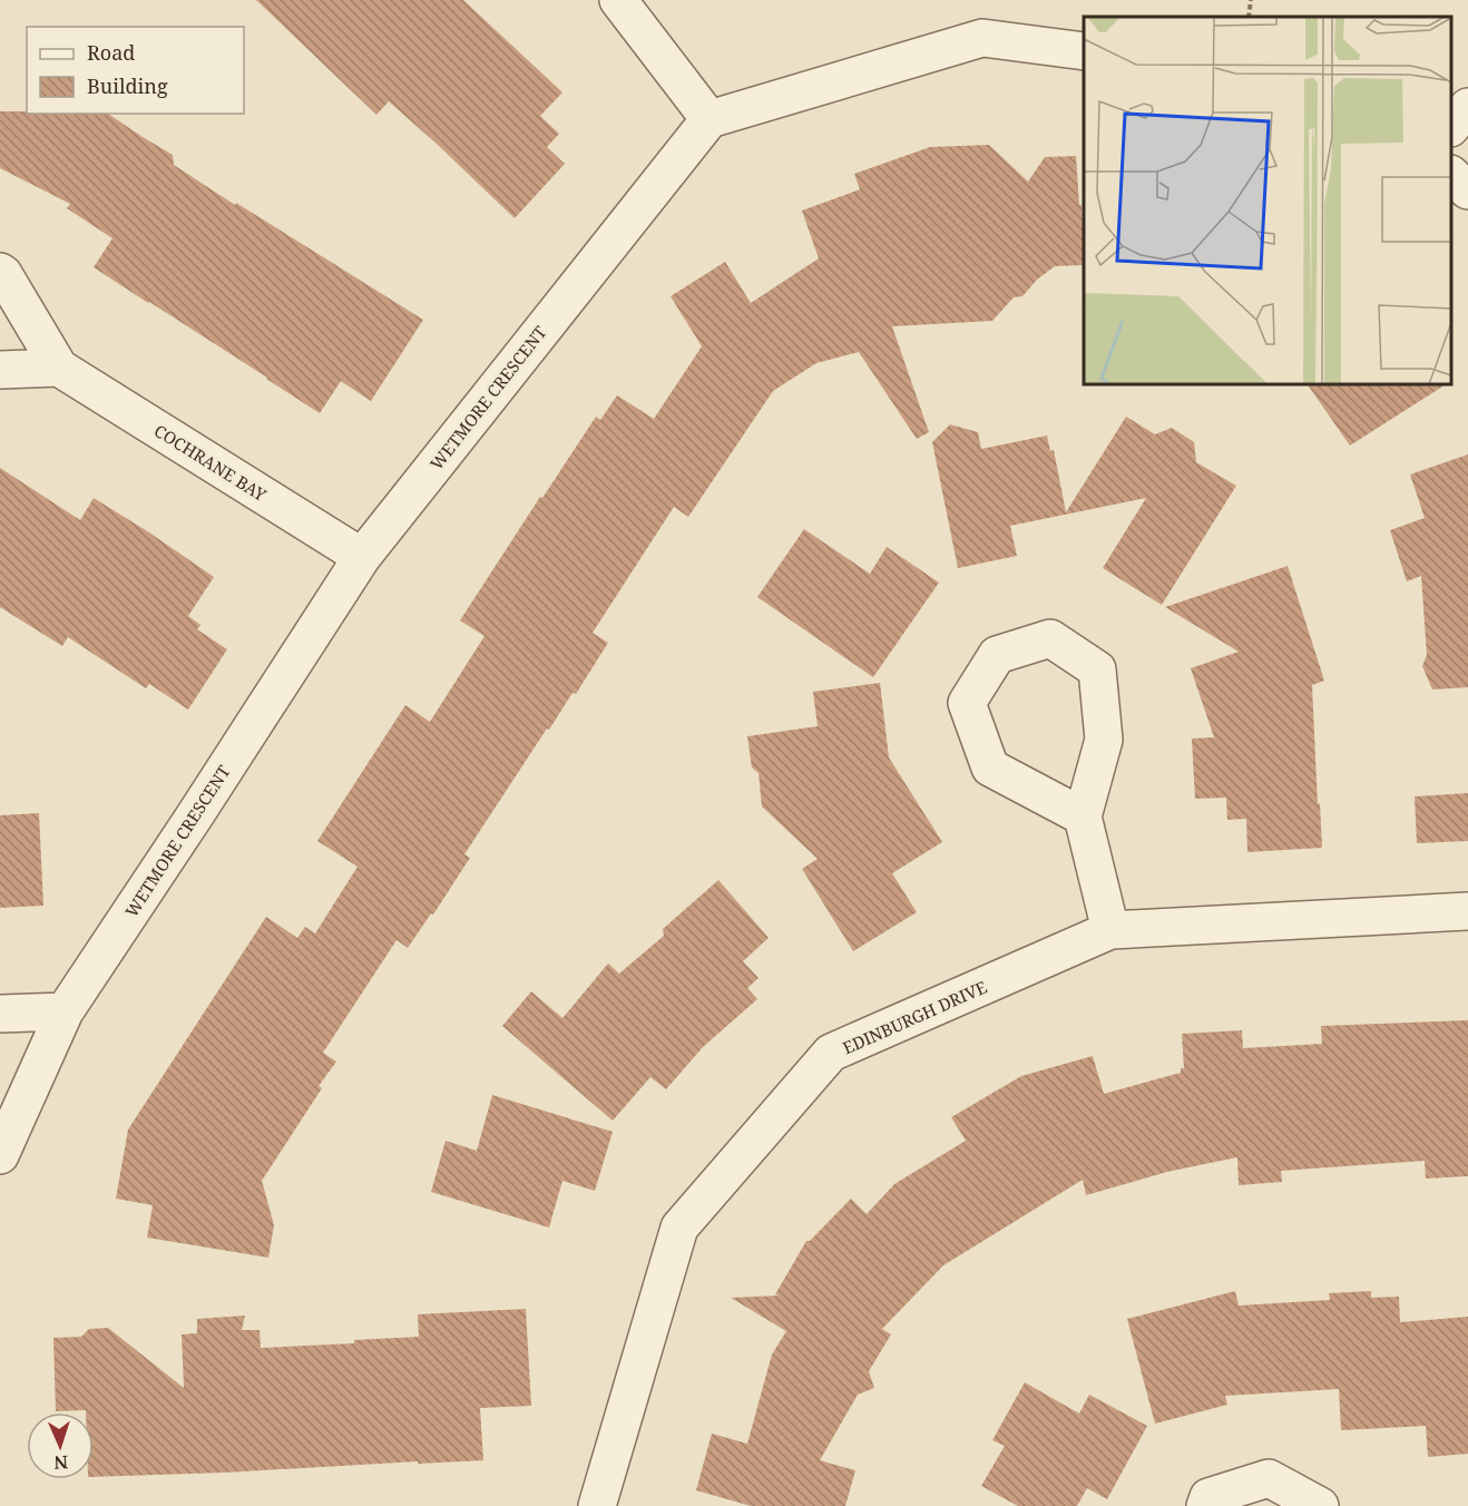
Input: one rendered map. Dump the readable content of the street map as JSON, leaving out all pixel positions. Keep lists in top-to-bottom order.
{
  "streets": {
    "street": ["WETMORE CRESCENT", "COCHRANE BAY", "EDINBURGH DRIVE"]
  },
  "crossings": [
    ["WETMORE CRESCENT", "COCHRANE BAY"]
  ],
  "legend": ["Road", "Building"],
  "north": "bottom"
}
